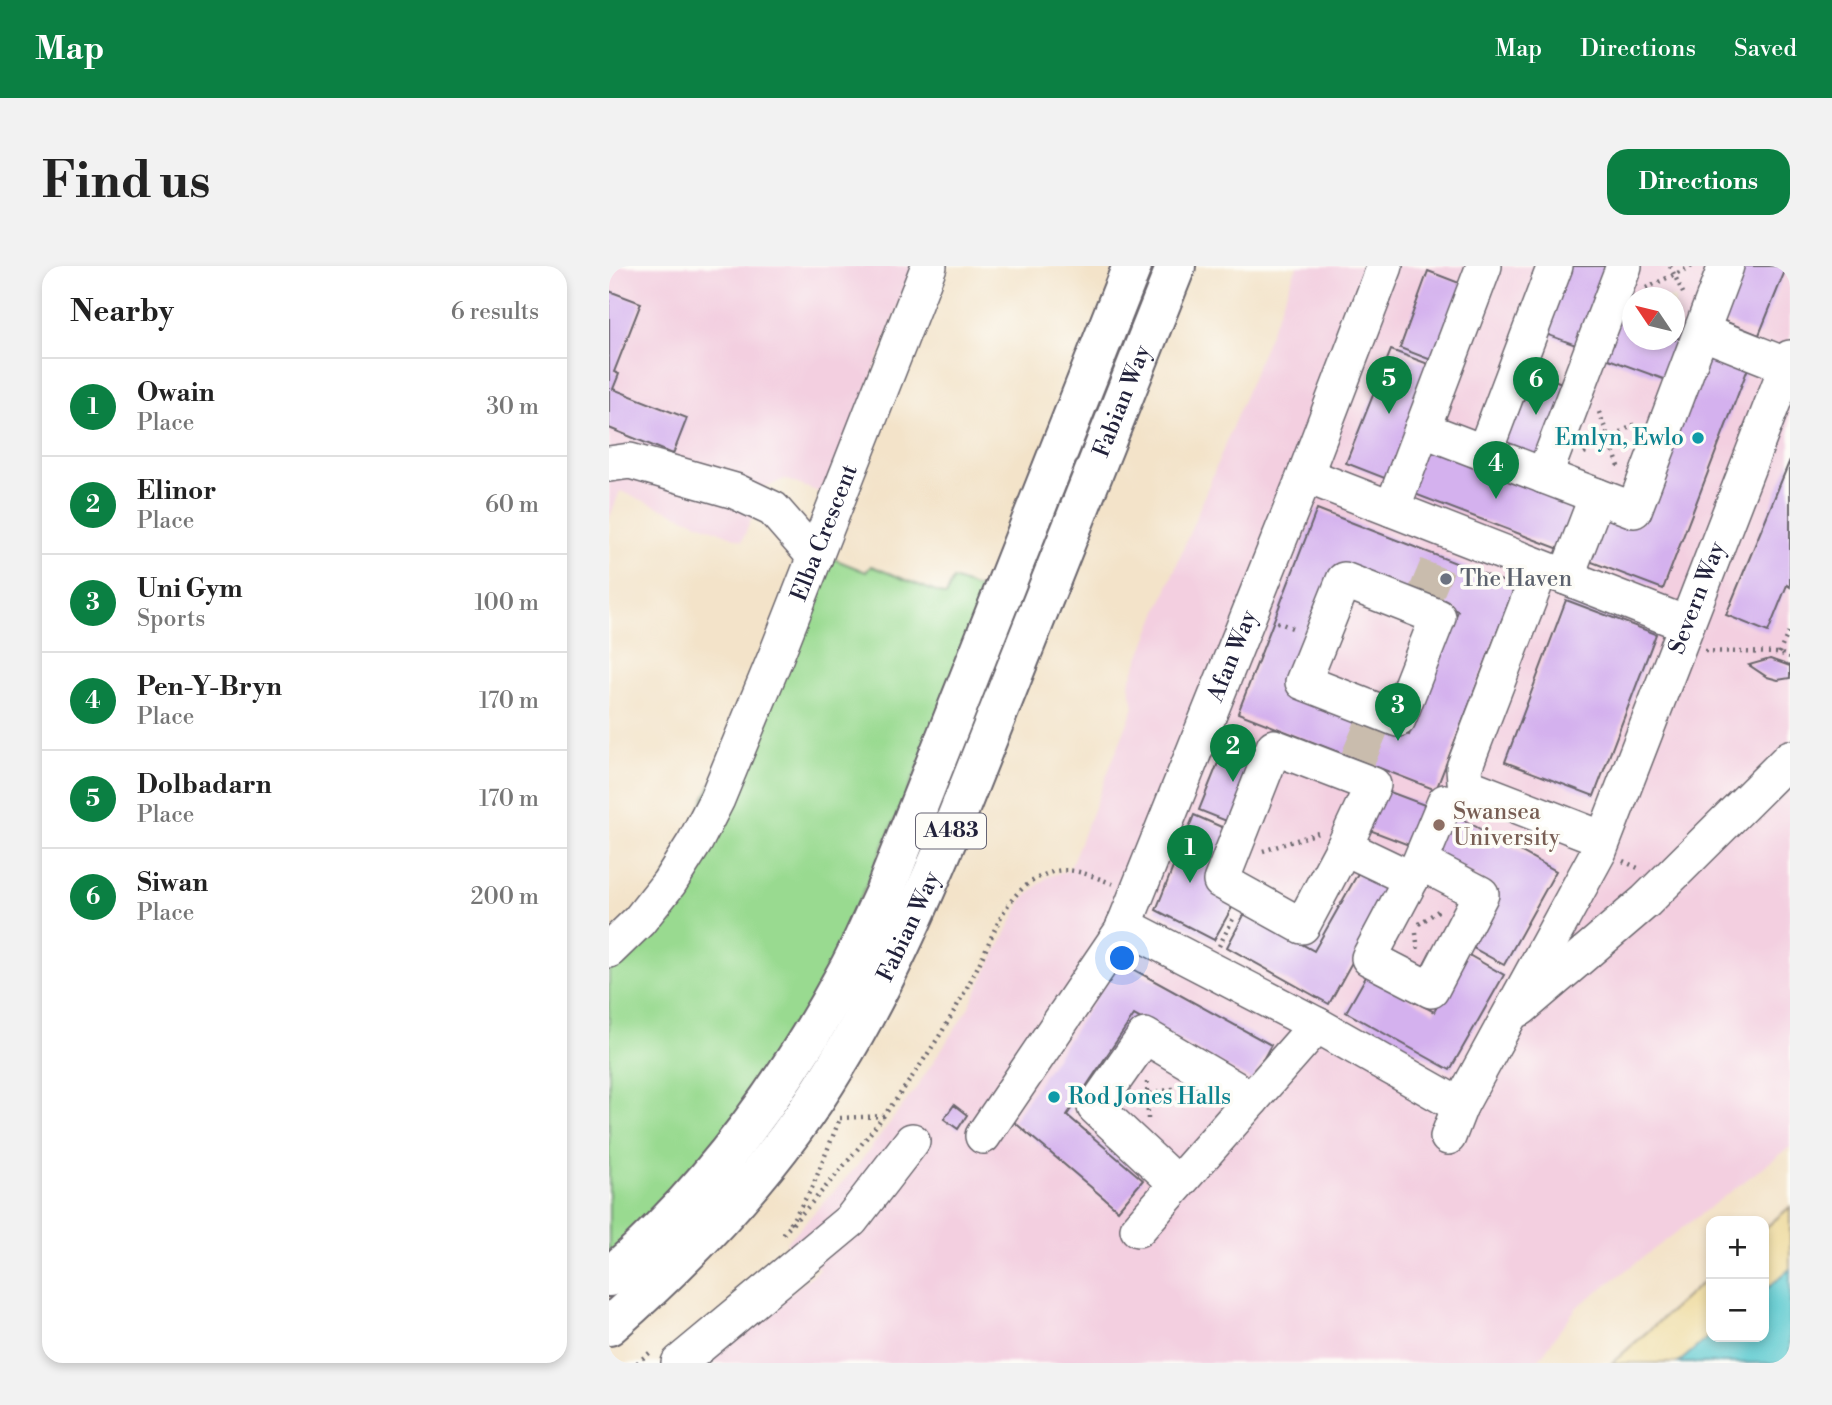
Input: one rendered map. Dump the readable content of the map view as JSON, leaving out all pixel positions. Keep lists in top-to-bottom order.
{
  "streets": {
    "highway": ["Fabian Way", "A483"],
    "street": ["Elba Crescent", "Severn Way", "Afan Way"]
  },
  "places": [
    "Emlyn, Ewlo",
    "The Haven",
    "Swansea University",
    "Rod Jones Halls"
  ],
  "north": "top left",
  "page": {
    "header": "Map",
    "nav": ["Map", "Directions", "Saved"],
    "buttons": "Directions",
    "title": "Find us",
    "heading": ["Nearby", "6 results"],
    "pins": [
      "5",
      "6",
      "4",
      "3",
      "2",
      "1"
    ],
    "list": [
      {
        "mark": "1",
        "name": "Owain",
        "note": "Place",
        "value": "30 m"
      },
      {
        "mark": "2",
        "name": "Elinor",
        "note": "Place",
        "value": "60 m"
      },
      {
        "mark": "3",
        "name": "Uni Gym",
        "note": "Sports",
        "value": "100 m"
      },
      {
        "mark": "4",
        "name": "Pen-Y-Bryn",
        "note": "Place",
        "value": "170 m"
      },
      {
        "mark": "5",
        "name": "Dolbadarn",
        "note": "Place",
        "value": "170 m"
      },
      {
        "mark": "6",
        "name": "Siwan",
        "note": "Place",
        "value": "200 m"
      }
    ],
    "map_buttons": ["+", "−"]
  }
}
